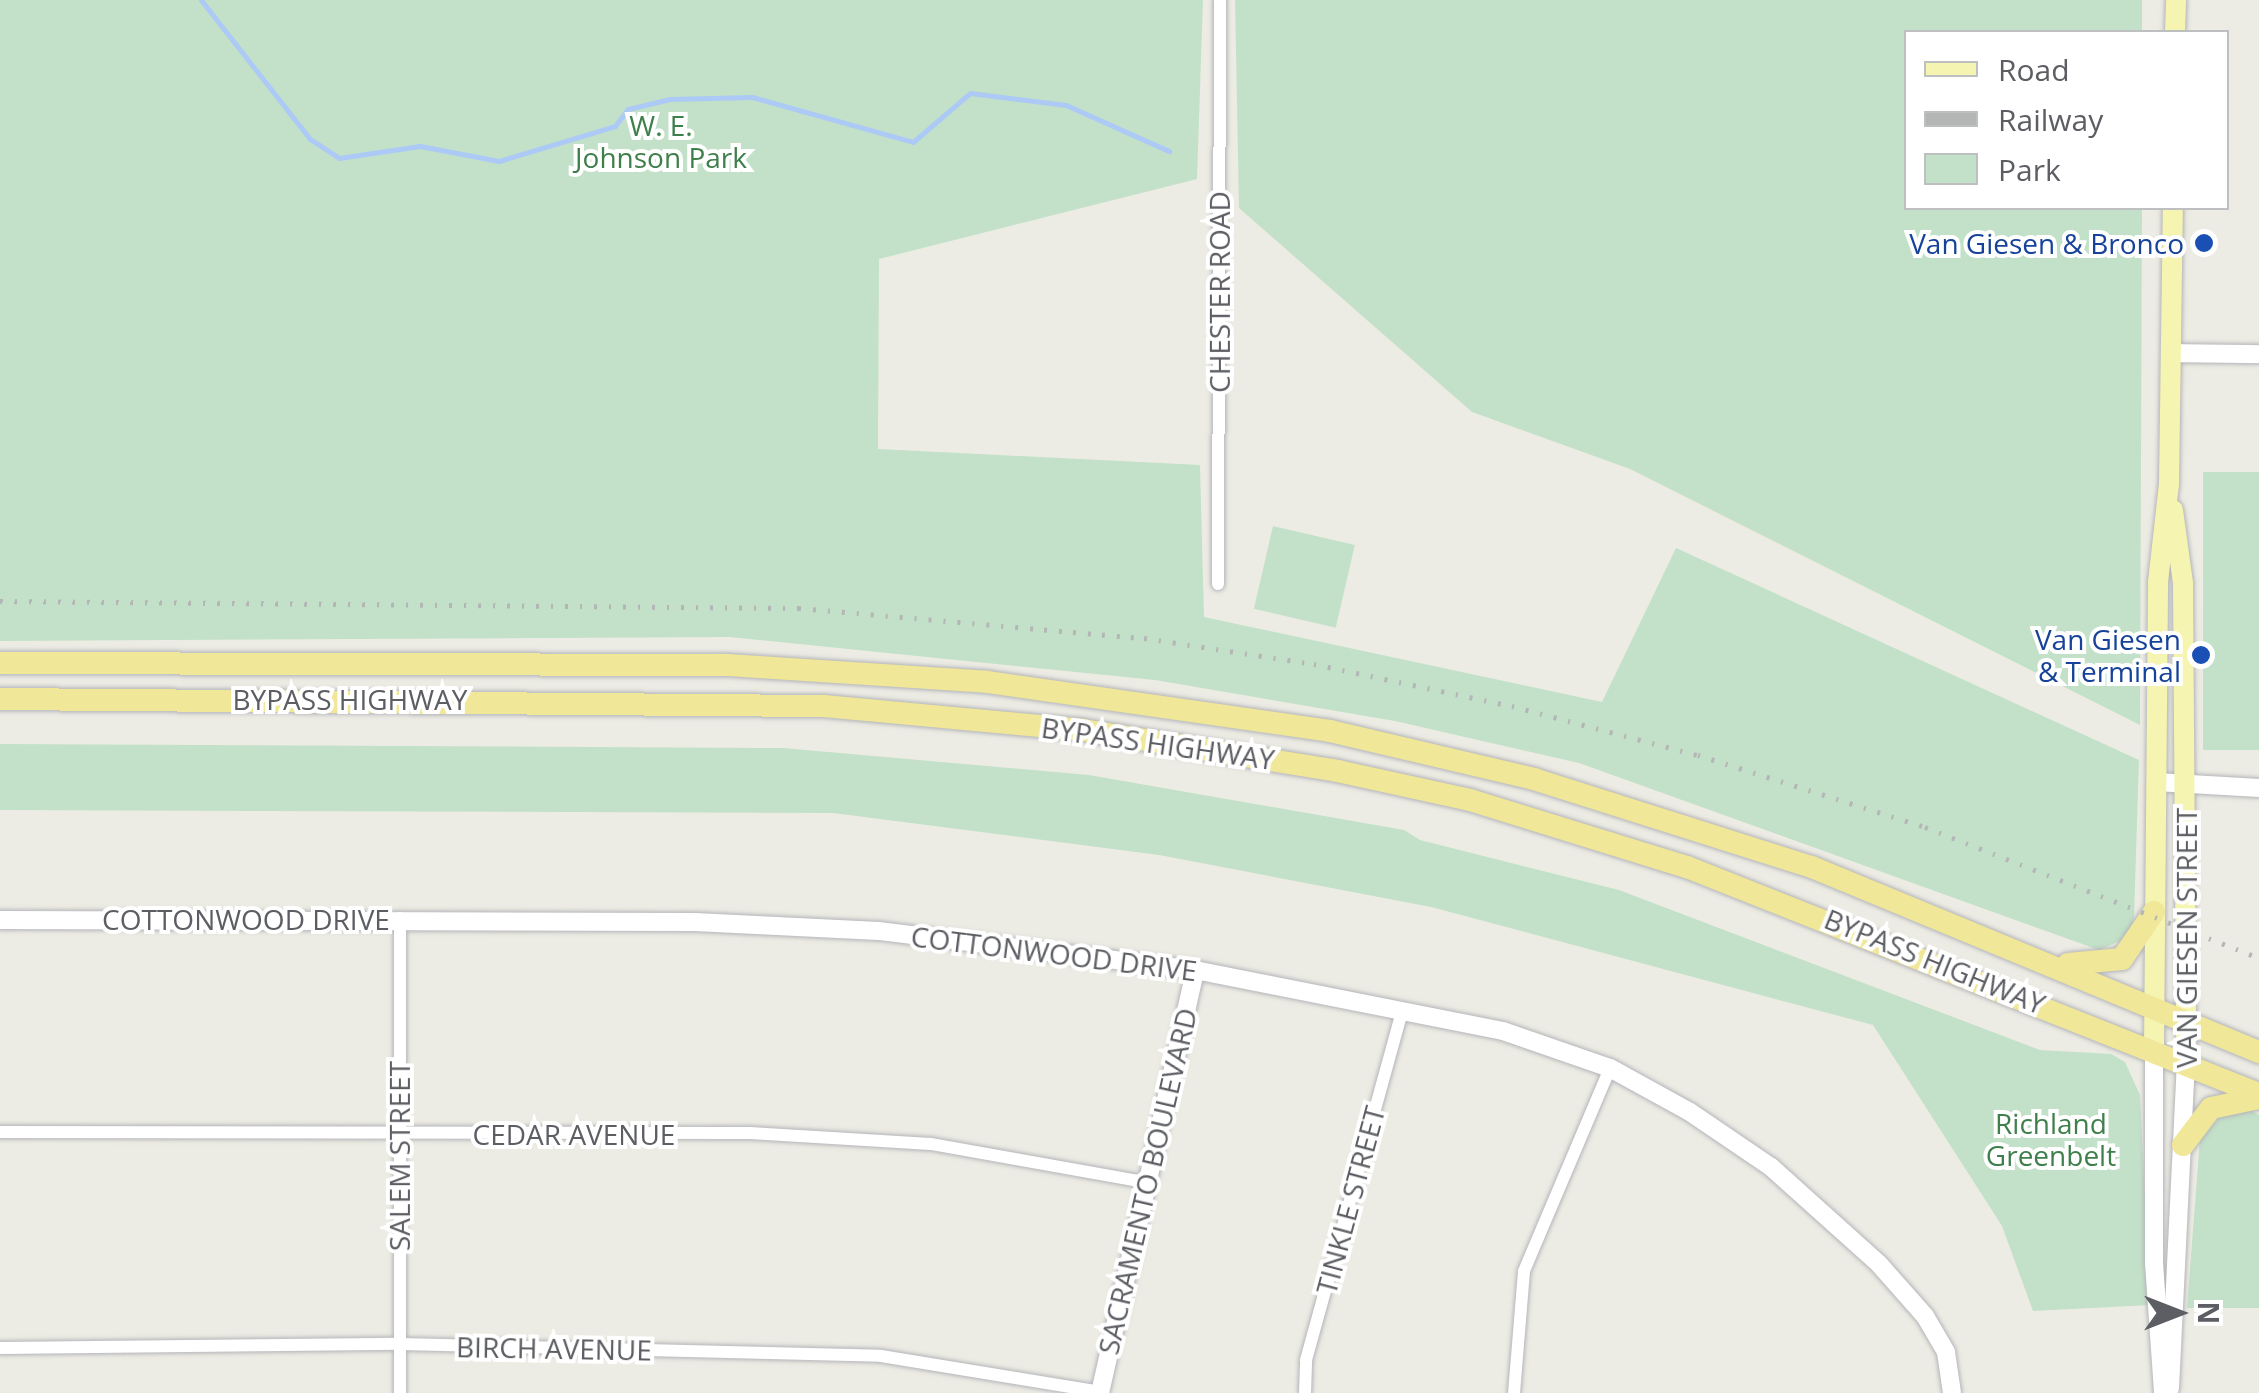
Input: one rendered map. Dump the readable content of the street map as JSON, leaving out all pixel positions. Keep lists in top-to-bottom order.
{
  "streets": {
    "highway": ["BYPASS HIGHWAY"],
    "main road": ["VAN GIESEN STREET"],
    "street": [
      "CHESTER ROAD",
      "COTTONWOOD DRIVE",
      "CEDAR AVENUE",
      "SALEM STREET",
      "SACRAMENTO BOULEVARD",
      "TINKLE STREET",
      "BIRCH AVENUE"
    ]
  },
  "crossings": [
    ["BYPASS HIGHWAY", "VAN GIESEN STREET"],
    ["COTTONWOOD DRIVE", "SALEM STREET"],
    ["COTTONWOOD DRIVE", "SACRAMENTO BOULEVARD"],
    ["COTTONWOOD DRIVE", "TINKLE STREET"],
    ["CEDAR AVENUE", "SALEM STREET"],
    ["CEDAR AVENUE", "SACRAMENTO BOULEVARD"],
    ["SALEM STREET", "BIRCH AVENUE"],
    ["SACRAMENTO BOULEVARD", "BIRCH AVENUE"]
  ],
  "parks": ["W. E. Johnson Park", "Richland Greenbelt"],
  "places": ["Van Giesen & Bronco", "Van Giesen & Terminal"],
  "legend": ["Road", "Railway", "Park"],
  "north": "right"
}
